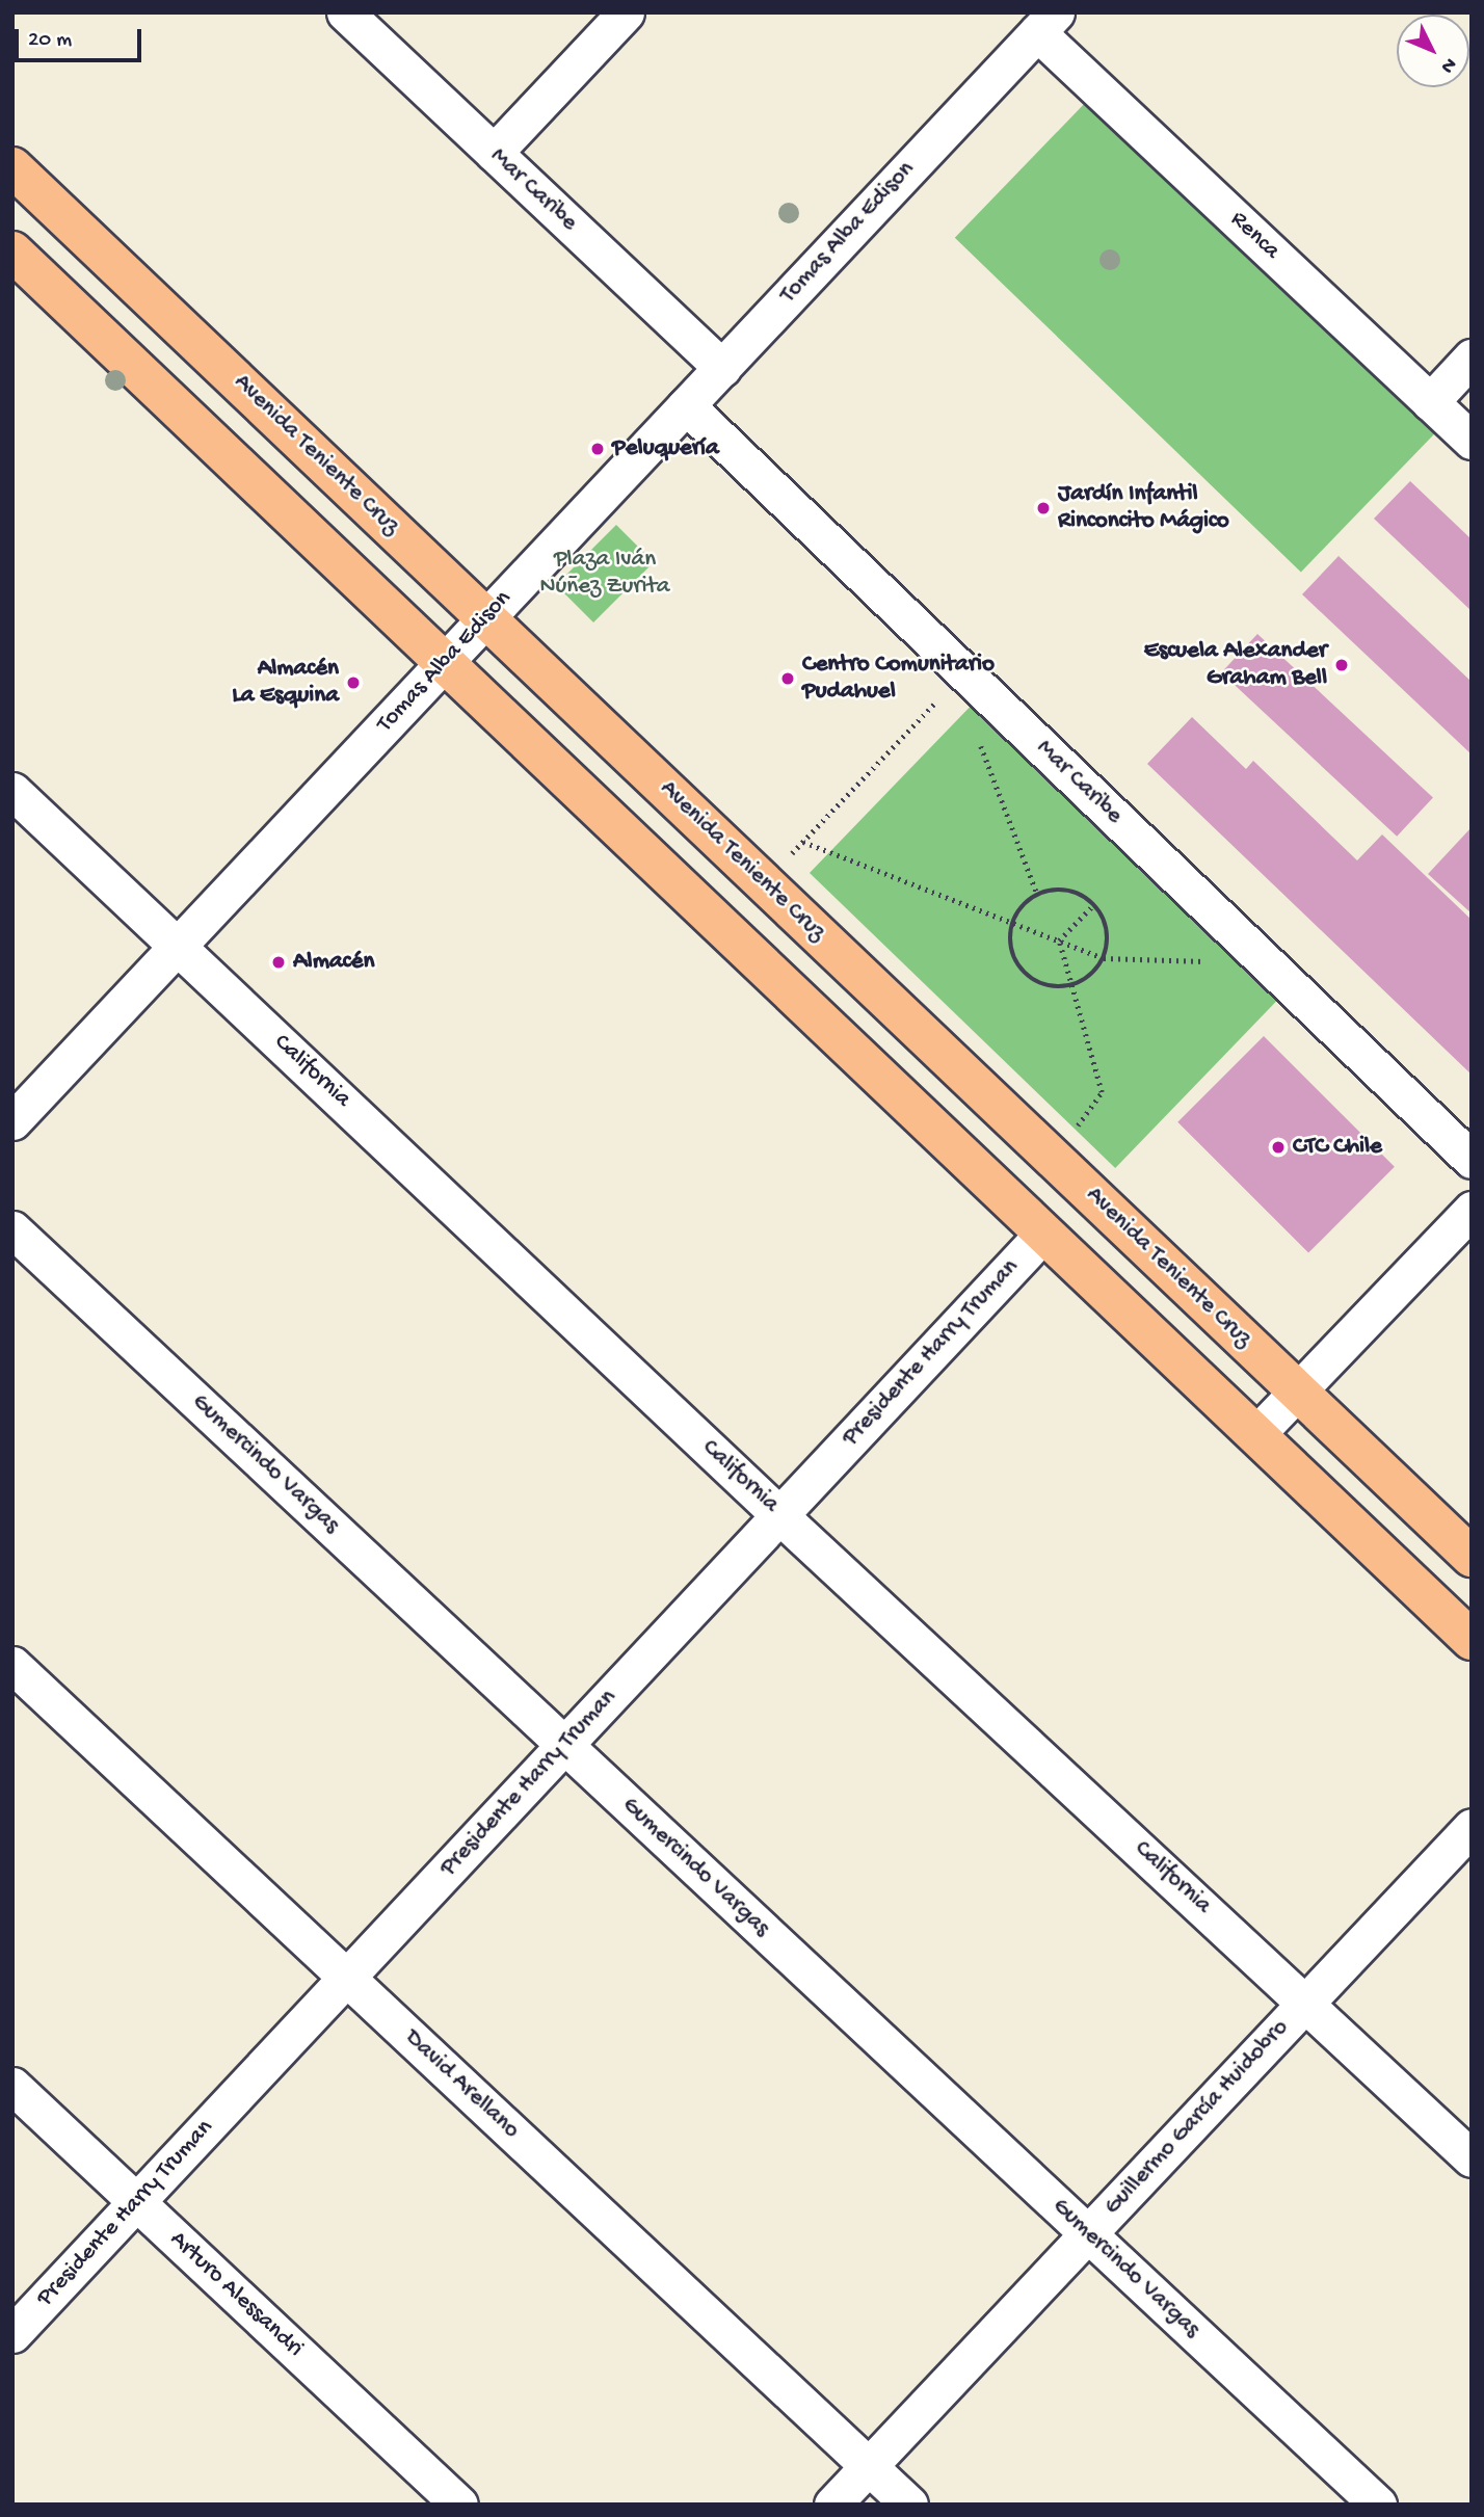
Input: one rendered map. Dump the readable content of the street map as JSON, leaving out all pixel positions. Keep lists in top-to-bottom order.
{
  "streets": {
    "main road": ["Avenida Teniente Cruz"],
    "street": [
      "Mar Caribe",
      "Tomas Alba Edison",
      "Renca",
      "California",
      "Presidente Harry Truman",
      "Gumercindo Vargas",
      "David Arellano",
      "Guillermo García Huidobro",
      "Arturo Alessandri"
    ]
  },
  "crossings": [
    ["Mar Caribe", "Tomas Alba Edison"],
    ["Tomas Alba Edison", "Renca"],
    ["Tomas Alba Edison", "Avenida Teniente Cruz"],
    ["Tomas Alba Edison", "California"],
    ["California", "Presidente Harry Truman"],
    ["California", "Guillermo García Huidobro"],
    ["Presidente Harry Truman", "Gumercindo Vargas"],
    ["Presidente Harry Truman", "David Arellano"],
    ["Presidente Harry Truman", "Arturo Alessandri"],
    ["Gumercindo Vargas", "Guillermo García Huidobro"],
    ["David Arellano", "Guillermo García Huidobro"]
  ],
  "parks": ["Plaza Iván Núñez Zurita"],
  "places": [
    "Peluquería",
    "Jardín Infantil Rinconcito Mágico",
    "Escuela Alexander Graham Bell",
    "Centro Comunitario Pudahuel",
    "Almacén La Esquina",
    "Almacén",
    "CTC Chile"
  ],
  "scale_bar": "20 m",
  "north": "bottom right"
}
